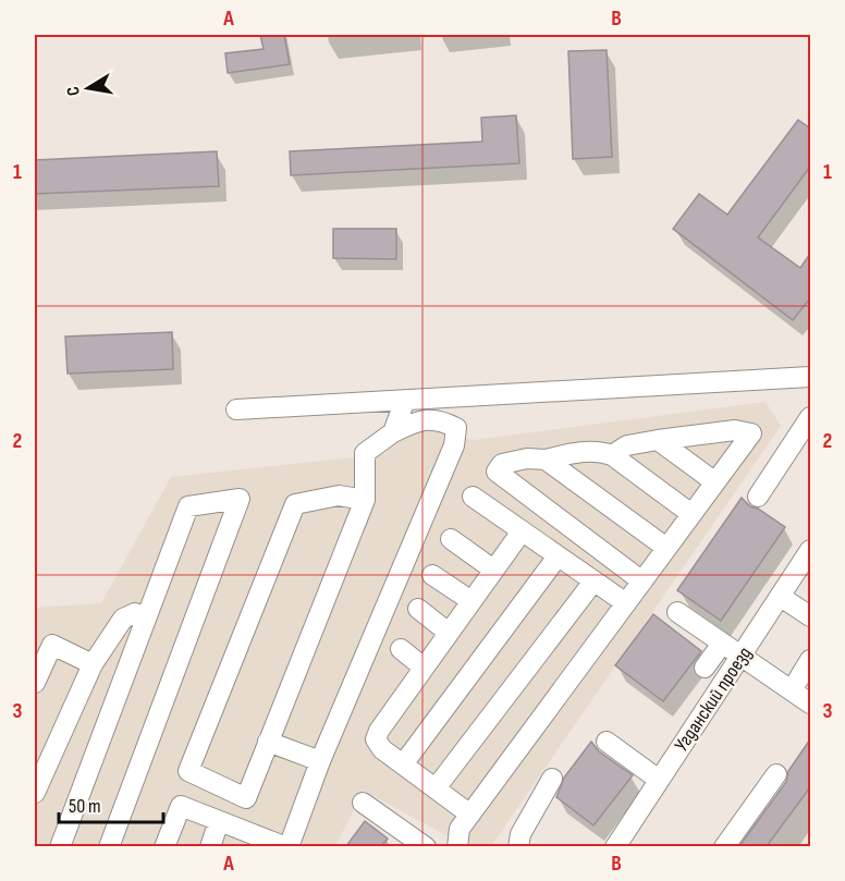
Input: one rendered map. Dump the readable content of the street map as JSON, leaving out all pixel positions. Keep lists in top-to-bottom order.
{
  "streets": {
    "street": ["Угданский проезд"]
  },
  "scale_bar": "50 m",
  "north": "left",
  "grid": {
    "columns": ["A", "B"],
    "rows": ["1", "2", "3"]
  }
}
